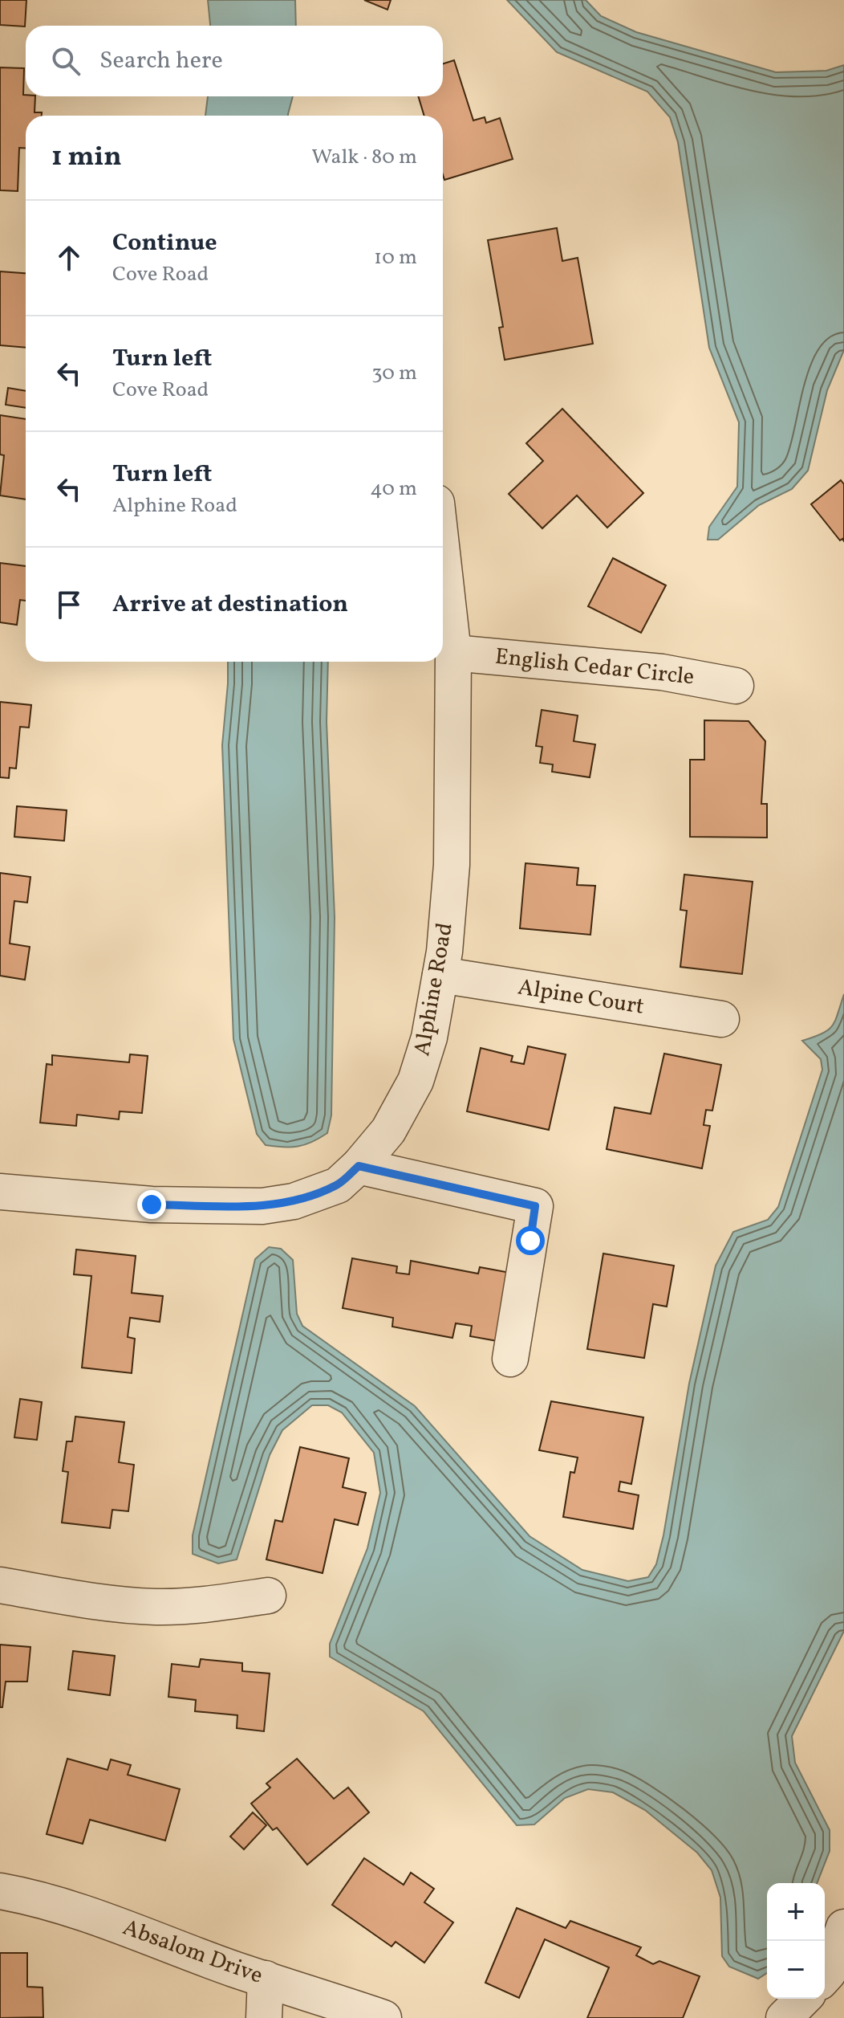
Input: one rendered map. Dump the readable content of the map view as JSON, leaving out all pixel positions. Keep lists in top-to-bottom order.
{
  "streets": {
    "street": [
      "English Cedar Circle",
      "Alphine Road",
      "Alpine Court",
      "Absalom Drive"
    ]
  },
  "crossings": [
    ["English Cedar Circle", "Alphine Road"],
    ["Alphine Road", "Alpine Court"]
  ],
  "page": {
    "search": "Search here",
    "heading": ["1 min", "Walk · 80 m"],
    "list": [
      ["Continue", "Cove Road", "10 m"],
      ["Turn left", "Cove Road", "30 m"],
      ["Turn left", "Alphine Road", "40 m"],
      "Arrive at destination"
    ],
    "map_buttons": ["+", "−"]
  }
}
